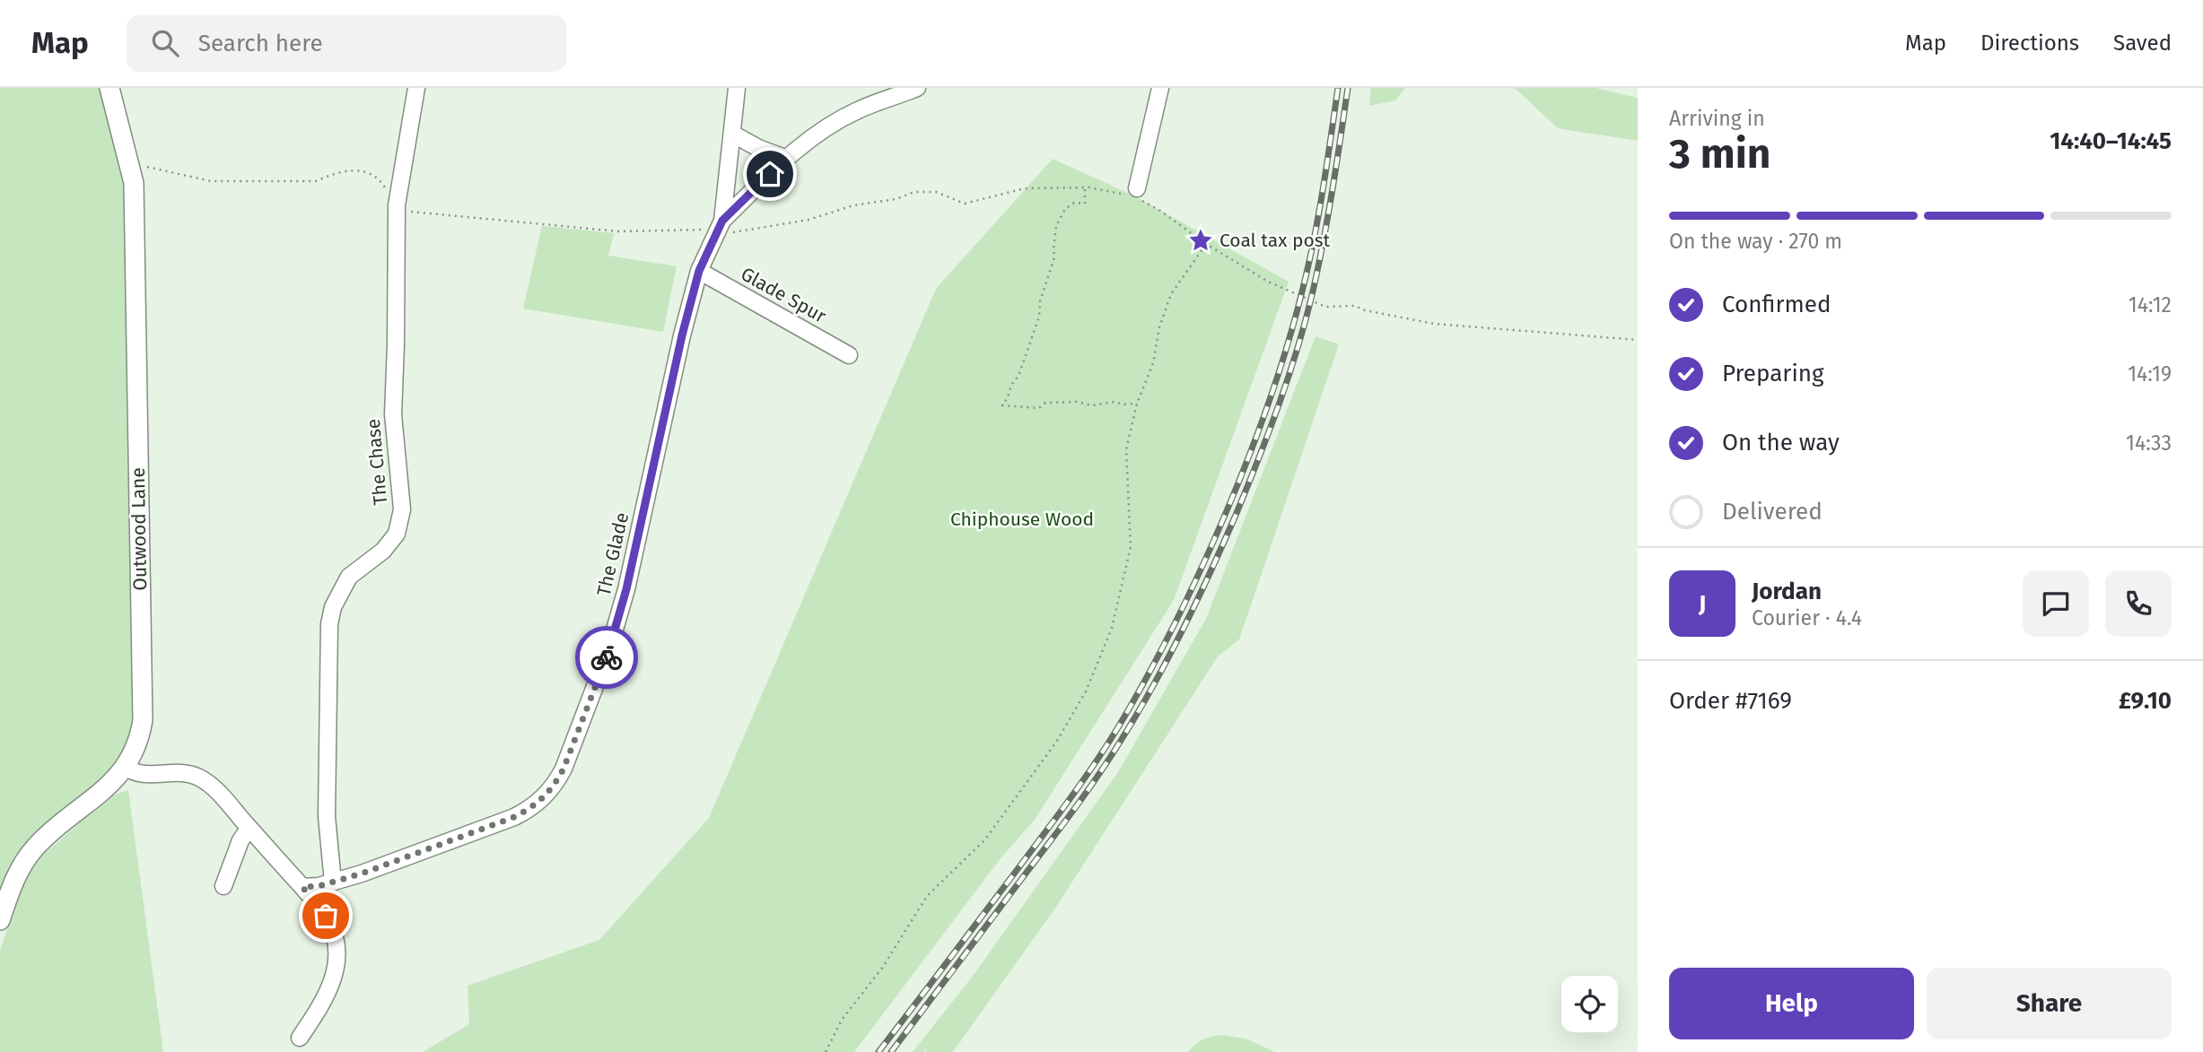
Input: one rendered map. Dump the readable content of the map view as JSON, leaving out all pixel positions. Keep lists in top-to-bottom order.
{
  "streets": {
    "main road": ["Outwood Lane"],
    "street": ["Glade Spur", "The Chase", "The Glade"]
  },
  "crossings": [
    ["Glade Spur", "The Glade"],
    ["The Chase", "The Glade"]
  ],
  "parks": ["Chiphouse Wood"],
  "places": {
    "place": ["Coal tax post"]
  },
  "page": {
    "header": "Map",
    "search": "Search here",
    "nav": ["Map", "Directions", "Saved"],
    "heading": ["3 min", "Arriving in", "14:40–14:45"],
    "panel": [
      "Jordan",
      "Courier · 4.4",
      "Order #7169",
      "£9.10"
    ],
    "bar": "On the way · 270 m",
    "list": [
      ["Confirmed", "14:12"],
      ["Preparing", "14:19"],
      ["On the way", "14:33"],
      "Delivered"
    ],
    "round": "J",
    "buttons": ["Help", "Share"]
  }
}
